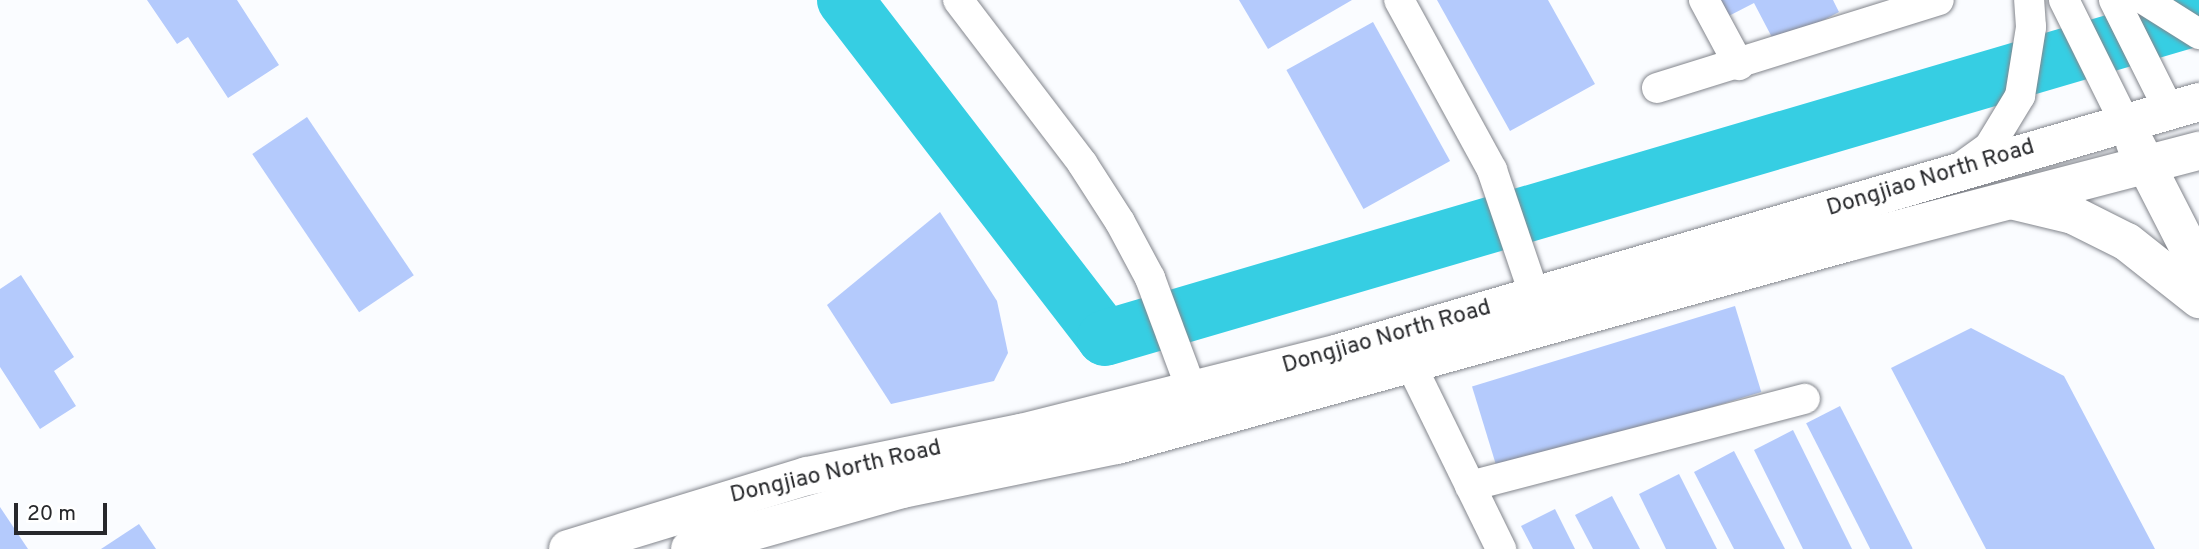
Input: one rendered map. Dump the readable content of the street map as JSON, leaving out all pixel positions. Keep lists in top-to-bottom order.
{
  "streets": {
    "main road": ["Dongjiao North Road"]
  },
  "scale_bar": "20 m"
}
